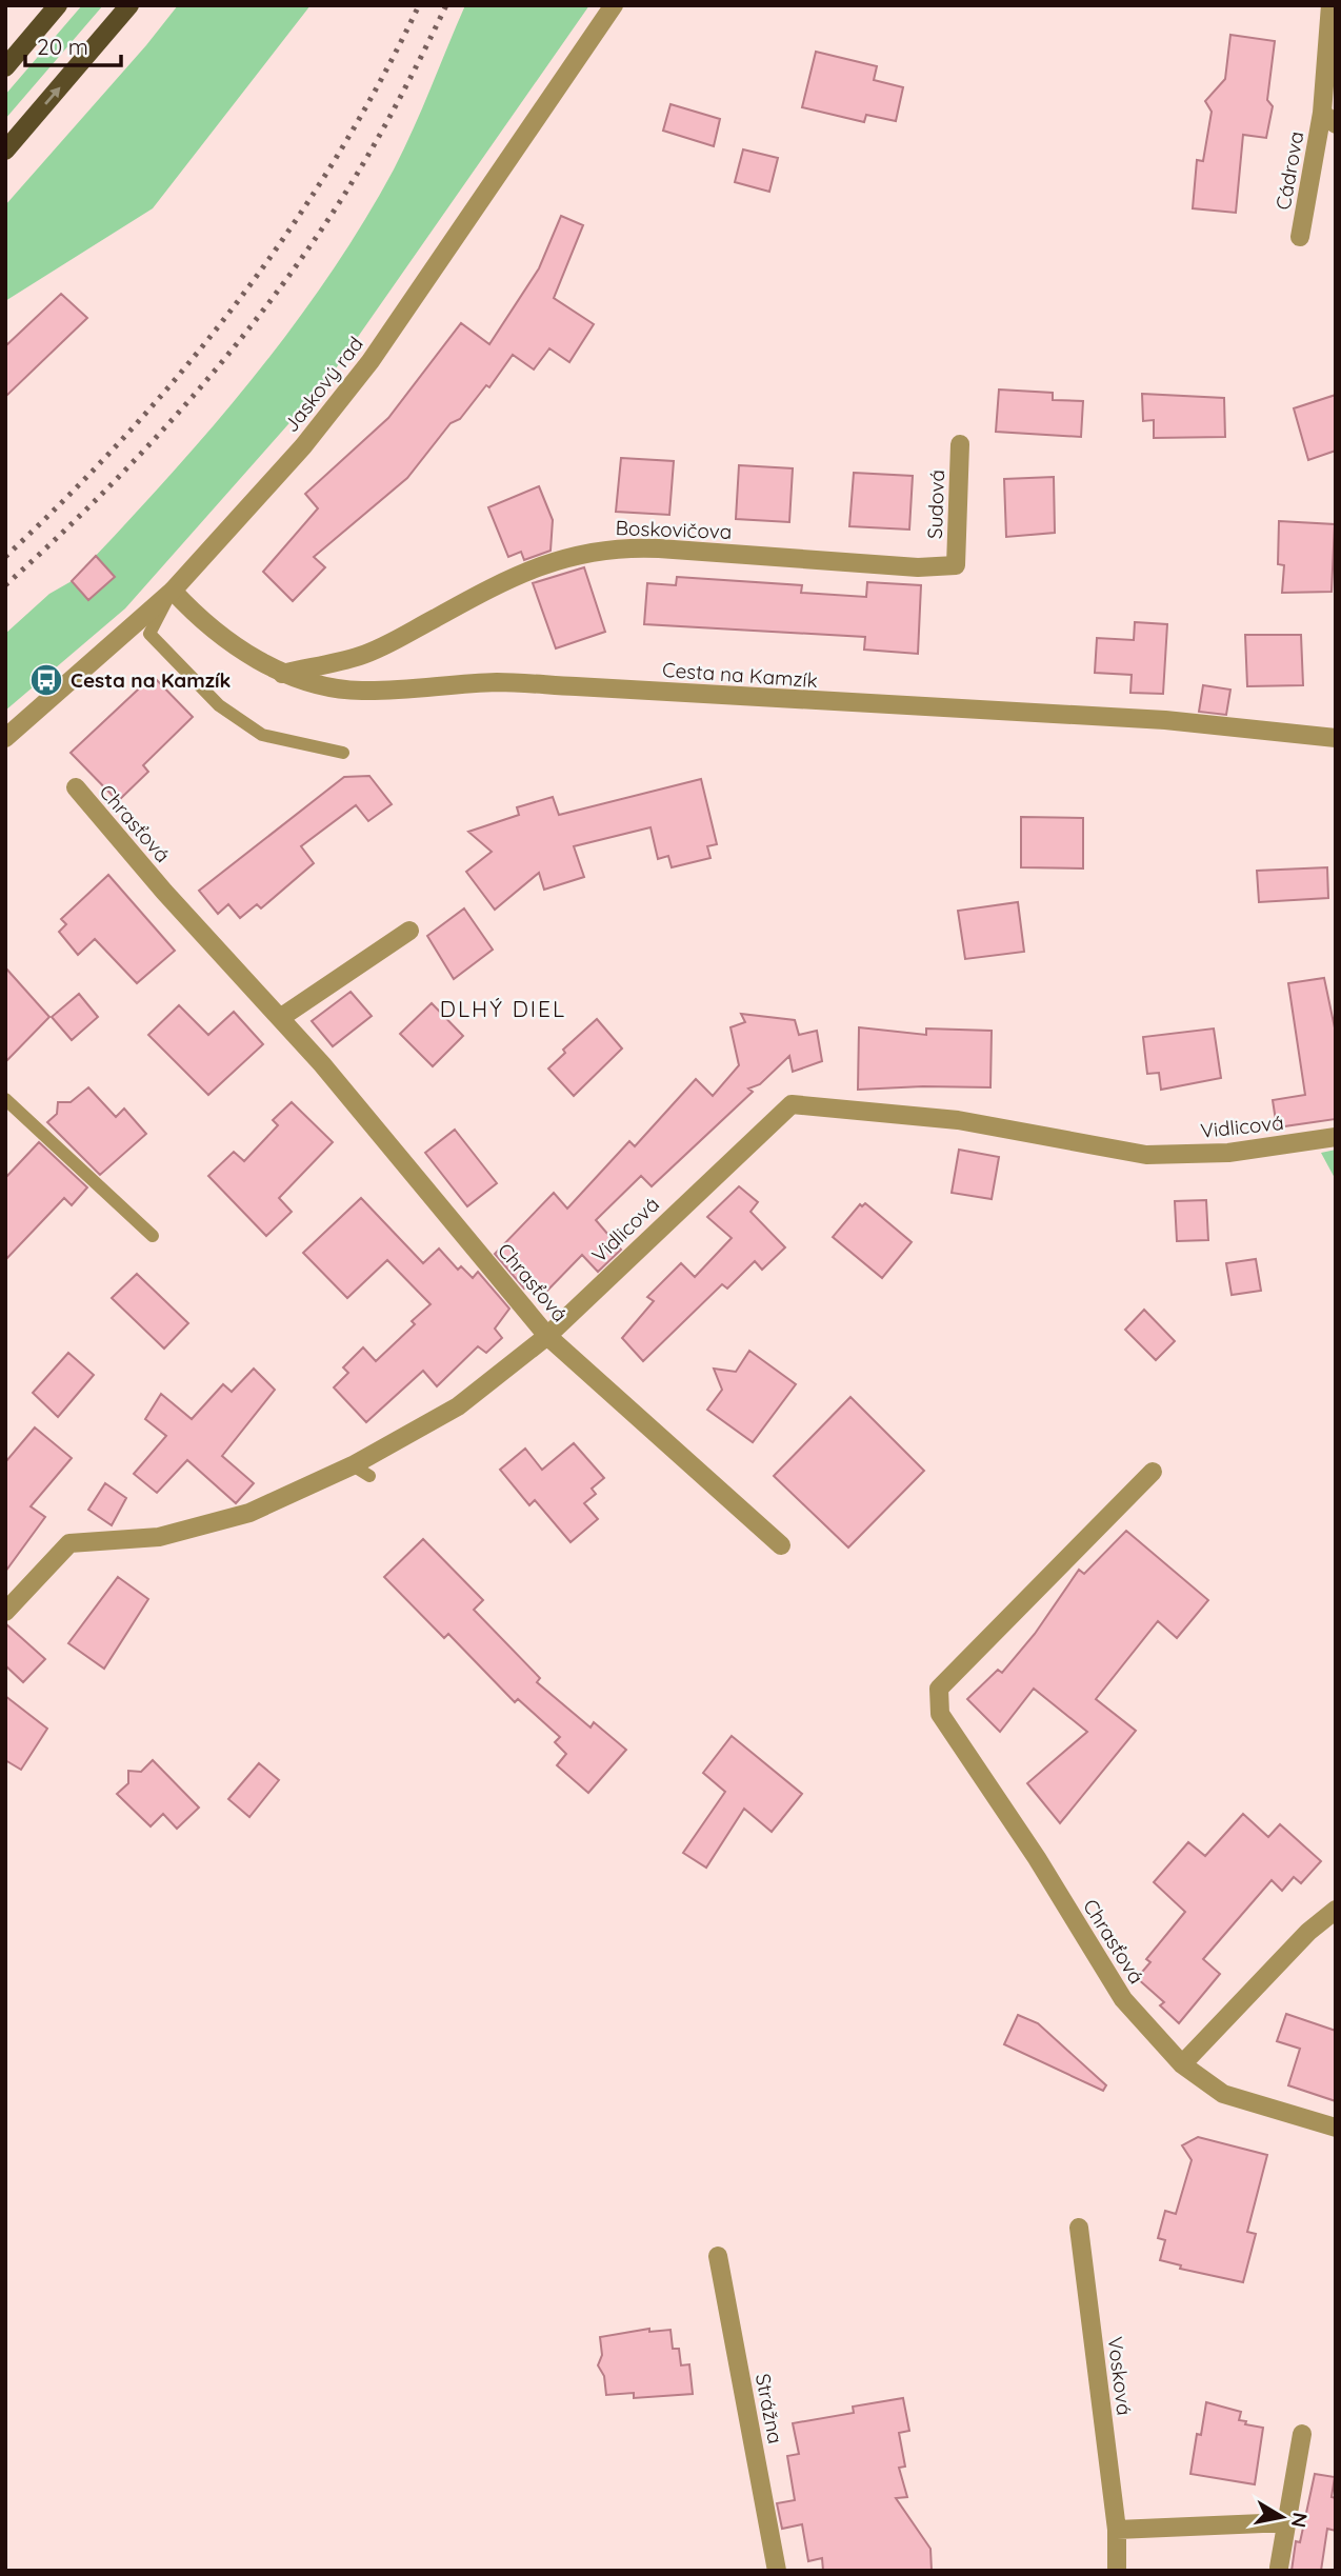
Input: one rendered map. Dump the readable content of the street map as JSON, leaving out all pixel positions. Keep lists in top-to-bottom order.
{
  "streets": {
    "street": [
      "Cádrova",
      "Jaskový rad",
      "Sudová",
      "Boskovičova",
      "Cesta na Kamzík",
      "Chrasťová",
      "Vidlicová",
      "Vosková",
      "Strážna"
    ]
  },
  "crossings": [
    ["Jaskový rad", "Cesta na Kamzík"],
    ["Sudová", "Boskovičova"],
    ["Boskovičova", "Cesta na Kamzík"],
    ["Chrasťová", "Vidlicová"]
  ],
  "districts": ["DLHÝ DIEL"],
  "places": {
    "bus stop": ["Cesta na Kamzík"]
  },
  "scale_bar": "20 m",
  "north": "right"
}
